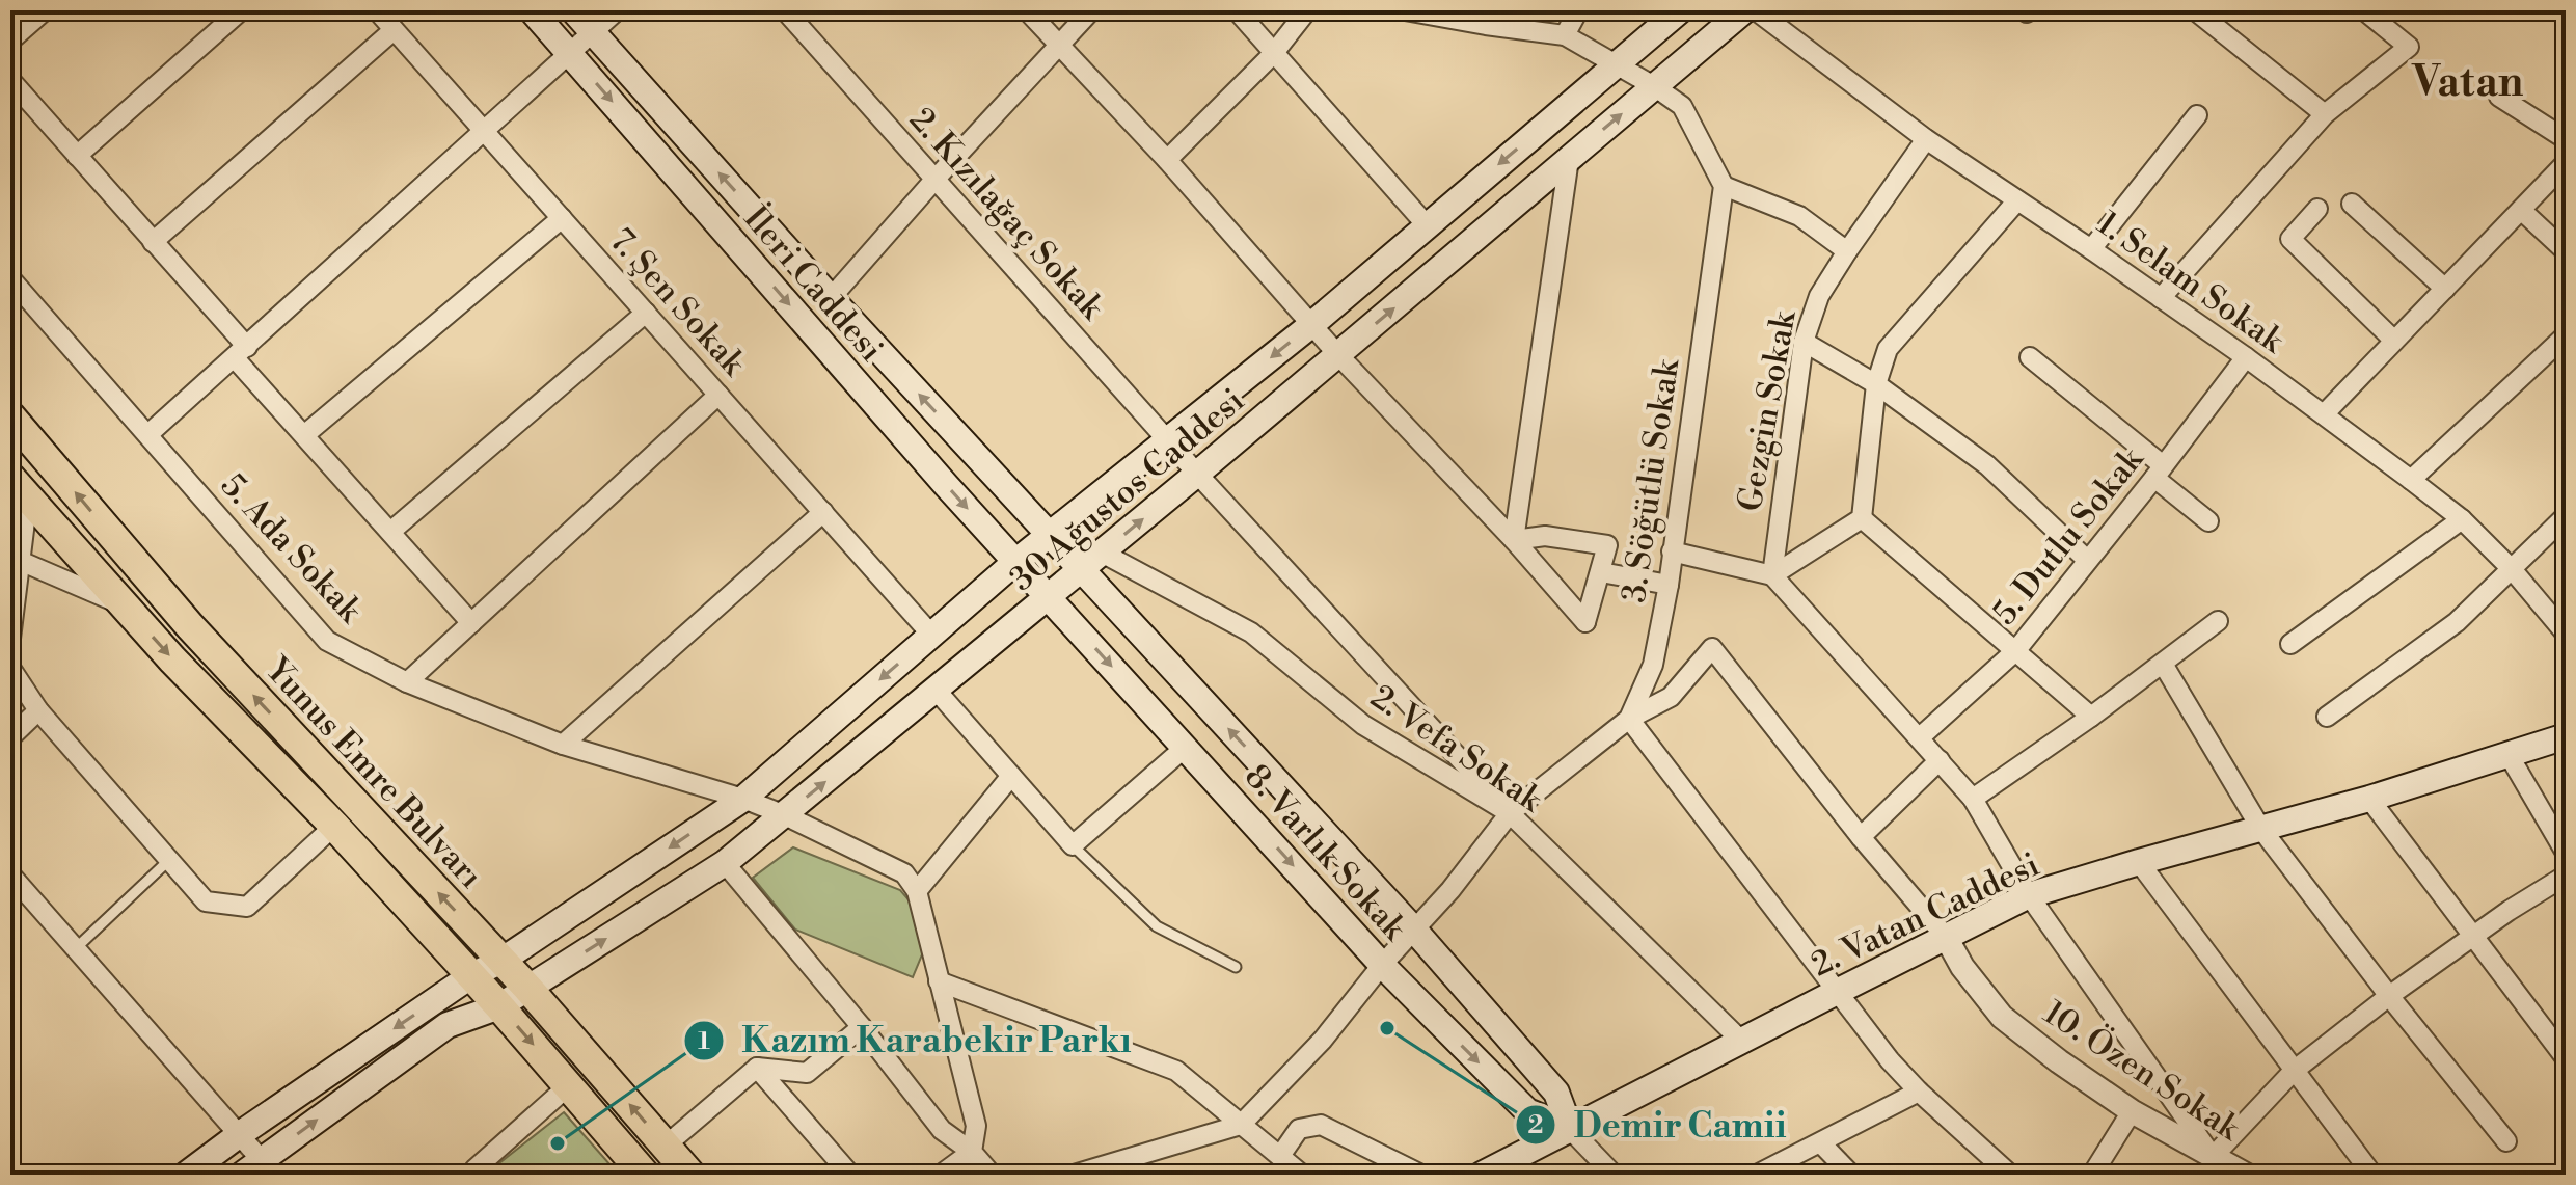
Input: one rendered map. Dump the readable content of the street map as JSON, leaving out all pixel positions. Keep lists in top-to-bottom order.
{
  "streets": {
    "main road": [
      "İleri Caddesi",
      "30 Ağustos Caddesi",
      "Yunus Emre Bulvarı",
      "8. Varlık Sokak",
      "2. Vatan Caddesi"
    ],
    "street": [
      "2. Kızılağaç Sokak",
      "1. Selam Sokak",
      "7. Şen Sokak",
      "Gezgin Sokak",
      "3. Söğütlü Sokak",
      "5. Dutlu Sokak",
      "5. Ada Sokak",
      "2. Vefa Sokak",
      "10. Özen Sokak"
    ]
  },
  "crossings": [
    ["2. Kızılağaç Sokak", "3. Söğütlü Sokak"],
    ["2. Kızılağaç Sokak", "30 Ağustos Caddesi"],
    ["2. Kızılağaç Sokak", "2. Vefa Sokak"],
    ["1. Selam Sokak", "Gezgin Sokak"],
    ["1. Selam Sokak", "5. Dutlu Sokak"],
    ["İleri Caddesi", "30 Ağustos Caddesi"],
    ["İleri Caddesi", "8. Varlık Sokak"],
    ["7. Şen Sokak", "30 Ağustos Caddesi"],
    ["3. Söğütlü Sokak", "2. Vefa Sokak"],
    ["3. Söğütlü Sokak", "8. Varlık Sokak"],
    ["30 Ağustos Caddesi", "5. Ada Sokak"],
    ["30 Ağustos Caddesi", "2. Vefa Sokak"],
    ["30 Ağustos Caddesi", "Yunus Emre Bulvarı"],
    ["30 Ağustos Caddesi", "8. Varlık Sokak"],
    ["2. Vefa Sokak", "2. Vatan Caddesi"],
    ["8. Varlık Sokak", "2. Vatan Caddesi"],
    ["2. Vatan Caddesi", "10. Özen Sokak"]
  ],
  "districts": ["Vatan"],
  "places": ["Demir Camii", "Kazım Karabekir Parkı"]
}
